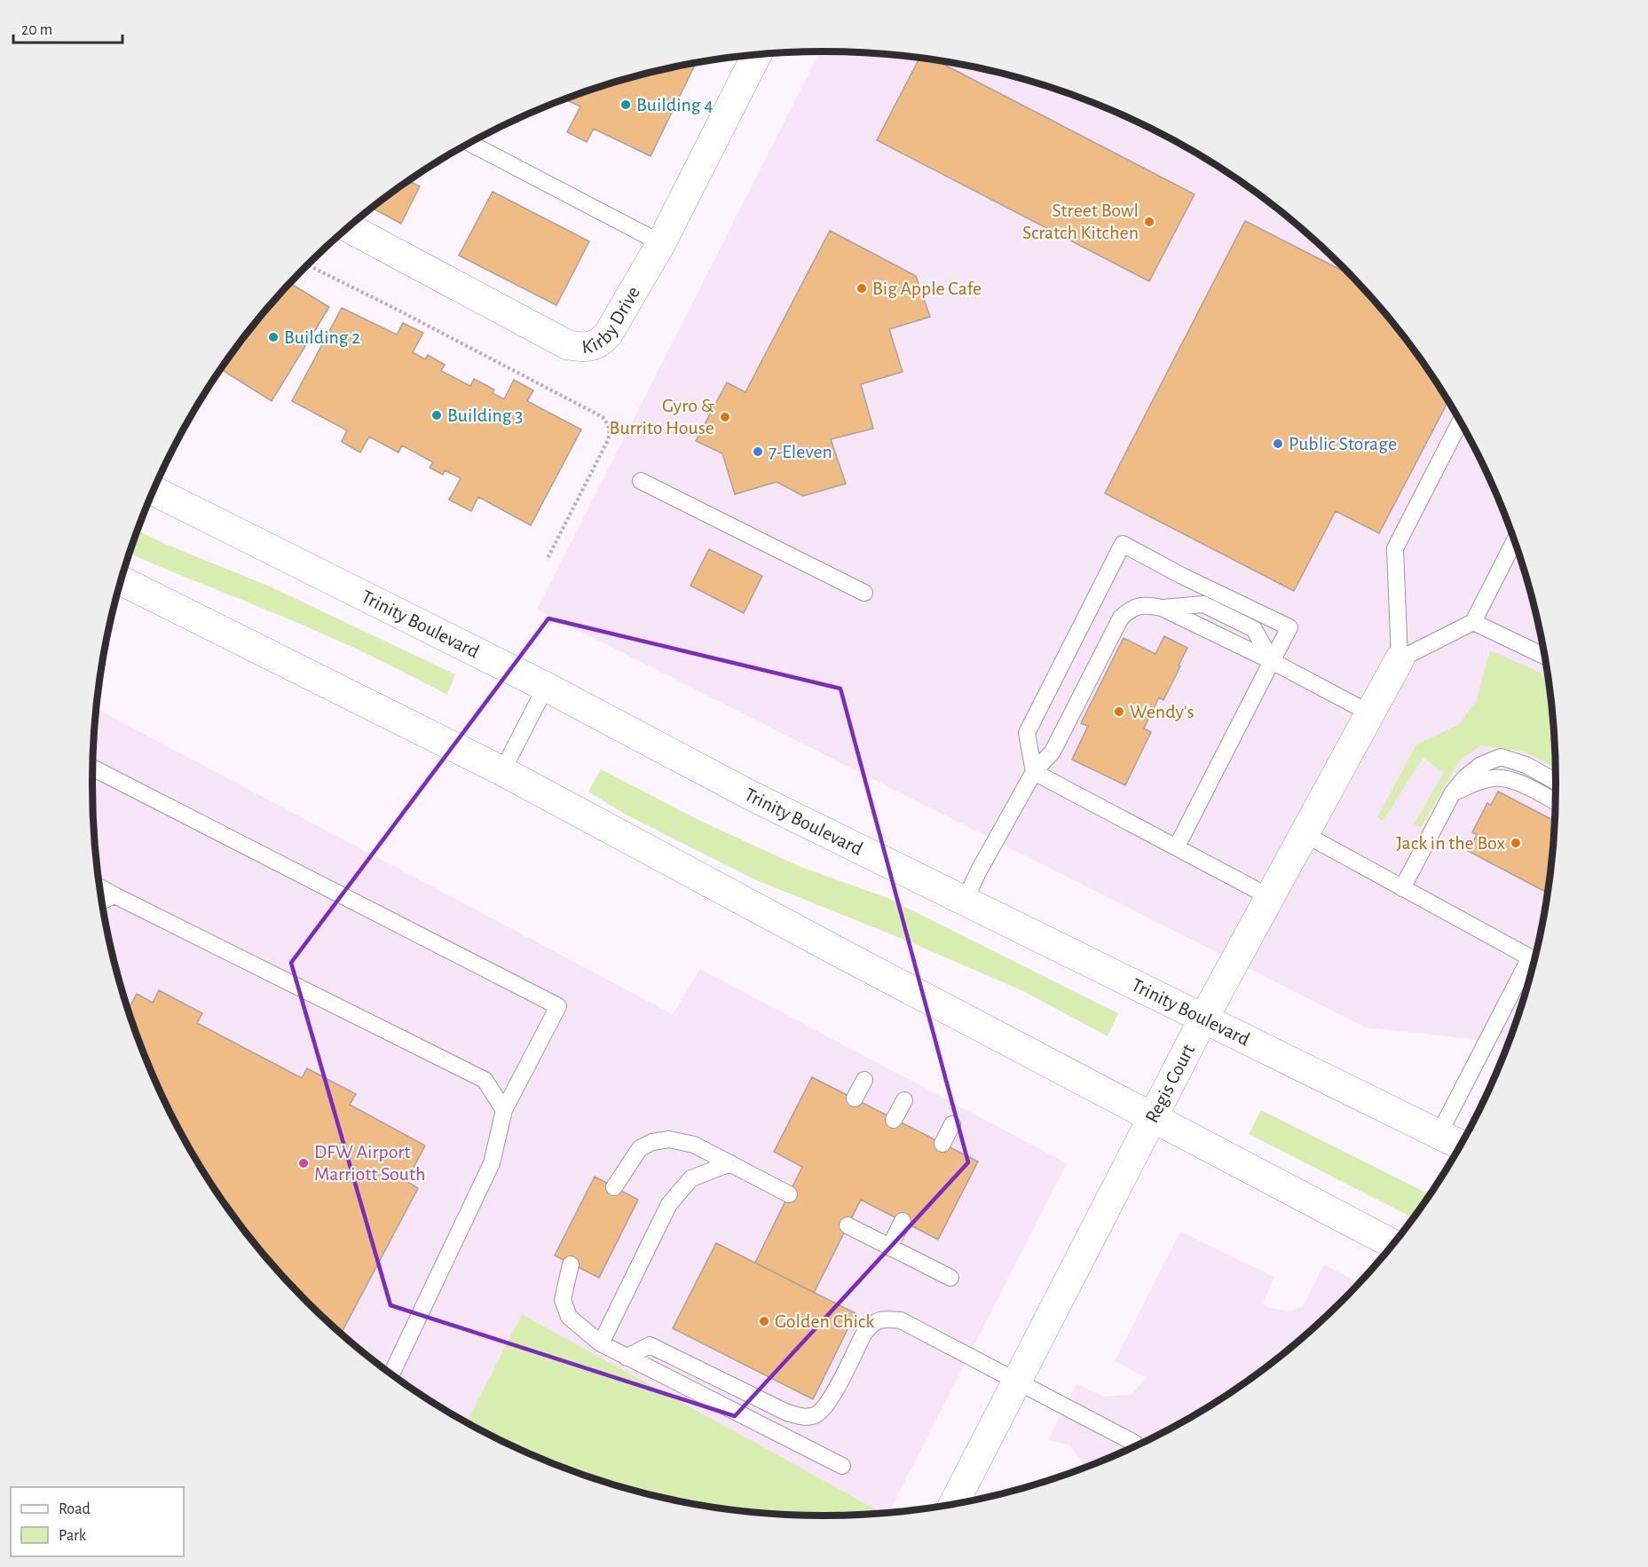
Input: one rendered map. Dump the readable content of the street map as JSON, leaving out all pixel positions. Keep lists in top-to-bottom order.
{
  "streets": {
    "main road": ["Kirby Drive", "Trinity Boulevard", "Regis Court"]
  },
  "crossings": [
    ["Trinity Boulevard", "Regis Court"]
  ],
  "places": [
    "Building 4",
    "Street Bowl Scratch Kitchen",
    "Big Apple Cafe",
    "Building 2",
    "Building 3",
    "Gyro & Burrito House",
    "Public Storage",
    "7-Eleven",
    "Wendy's",
    "Jack in the Box",
    "DFW Airport Marriott South",
    "Golden Chick"
  ],
  "legend": ["Road", "Park"],
  "scale_bar": "20 m"
}
